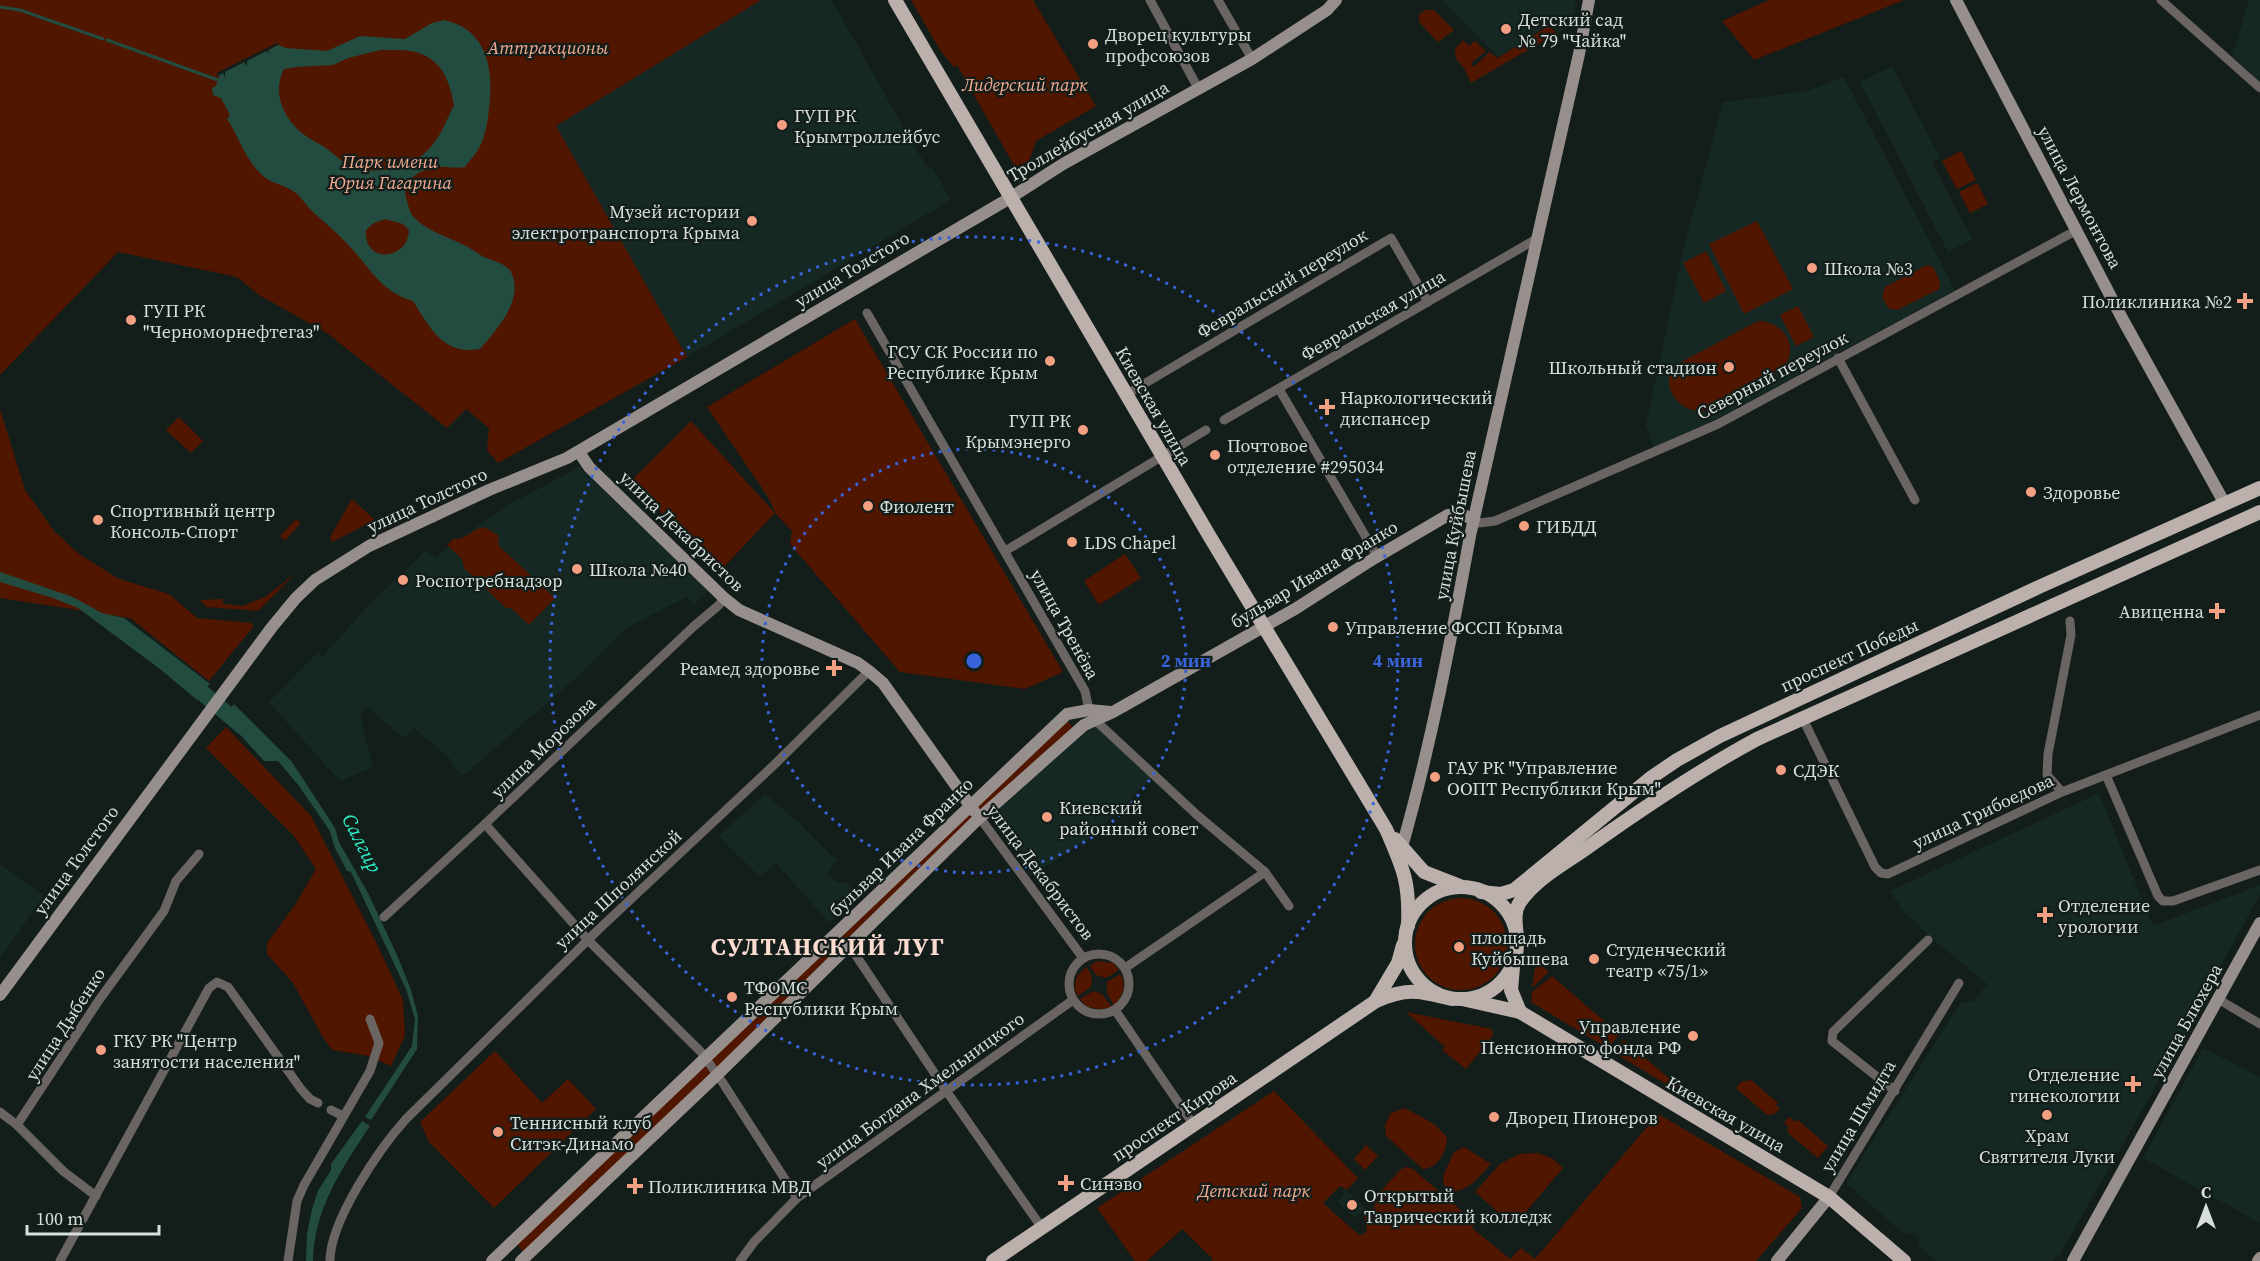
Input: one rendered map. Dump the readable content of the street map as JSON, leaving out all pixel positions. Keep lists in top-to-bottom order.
{
  "streets": {
    "main road": [
      "Троллейбусная улица",
      "улица Лермонтова",
      "улица Толстого",
      "Киевская улица",
      "улица Куйбышева",
      "улица Декабристов",
      "бульвар Ивана Франко",
      "проспект Победы",
      "улица Блюхера",
      "проспект Кирова",
      "улица Шмидта"
    ],
    "street": [
      "Февральский переулок",
      "Февральская улица",
      "Северный переулок",
      "улица Тренёва",
      "улица Морозова",
      "улица Грибоедова",
      "улица Шполянской",
      "улица Дыбенко",
      "улица Богдана Хмельницкого"
    ]
  },
  "crossings": [
    ["Троллейбусная улица", "улица Толстого"],
    ["Троллейбусная улица", "Киевская улица"],
    ["улица Лермонтова", "Северный переулок"],
    ["улица Лермонтова", "проспект Победы"],
    ["улица Толстого", "Киевская улица"],
    ["улица Толстого", "улица Декабристов"],
    ["Февральский переулок", "Февральская улица"],
    ["Февральский переулок", "Киевская улица"],
    ["Февральская улица", "улица Куйбышева"],
    ["Северный переулок", "улица Куйбышева"],
    ["Северный переулок", "бульвар Ивана Франко"],
    ["Киевская улица", "улица Куйбышева"],
    ["Киевская улица", "бульвар Ивана Франко"],
    ["Киевская улица", "проспект Победы"],
    ["Киевская улица", "улица Шмидта"],
    ["улица Куйбышева", "бульвар Ивана Франко"],
    ["улица Декабристов", "бульвар Ивана Франко"],
    ["улица Декабристов", "улица Морозова"],
    ["улица Декабристов", "улица Шполянской"],
    ["улица Декабристов", "улица Богдана Хмельницкого"],
    ["бульвар Ивана Франко", "улица Тренёва"]
  ],
  "districts": ["СУЛТАНСКИЙ ЛУГ"],
  "water": ["Салгир"],
  "parks": [
    "Аттракционы",
    "Лидерский парк",
    "Парк имени Юрия Гагарина",
    "Детский парк"
  ],
  "places": {
    "other": [
      "Детский сад № 79 \"Чайка\"",
      "Дворец культуры профсоюзов",
      "ГУП РК Крымтроллейбус",
      "Музей истории электротранспорта Крыма",
      "Школа №3",
      "ГУП РК \"Черноморнефтегаз\"",
      "ГСУ СК России по Республике Крым",
      "Школьный стадион",
      "ГУП РК Крымэнерго",
      "Почтовое отделение #295034",
      "Здоровье",
      "Фиолент",
      "Спортивный центр Консоль-Спорт",
      "ГИБДД",
      "LDS Chapel",
      "Школа №40",
      "Роспотребнадзор",
      "Управление ФССП Крыма",
      "СДЭК",
      "ГАУ РК \"Управление ООПТ Республики Крым\"",
      "Киевский районный совет",
      "площадь Куйбышева",
      "Студенческий театр «75/1»",
      "ТФОМС Республики Крым",
      "Управление Пенсионного фонда РФ",
      "ГКУ РК \"Центр занятости населения\"",
      "Храм Святителя Луки",
      "Дворец Пионеров",
      "Теннисный клуб Ситэк-Динамо",
      "Открытый Таврический колледж"
    ],
    "health": [
      "Поликлиника №2",
      "Наркологический диспансер",
      "Авиценна",
      "Реамед здоровье",
      "Отделение урологии",
      "Отделение гинекологии",
      "Синэво",
      "Поликлиника МВД"
    ]
  },
  "scale_bar": "100 m",
  "north": "top",
  "rings": ["2 мин", "4 мин"]
}
